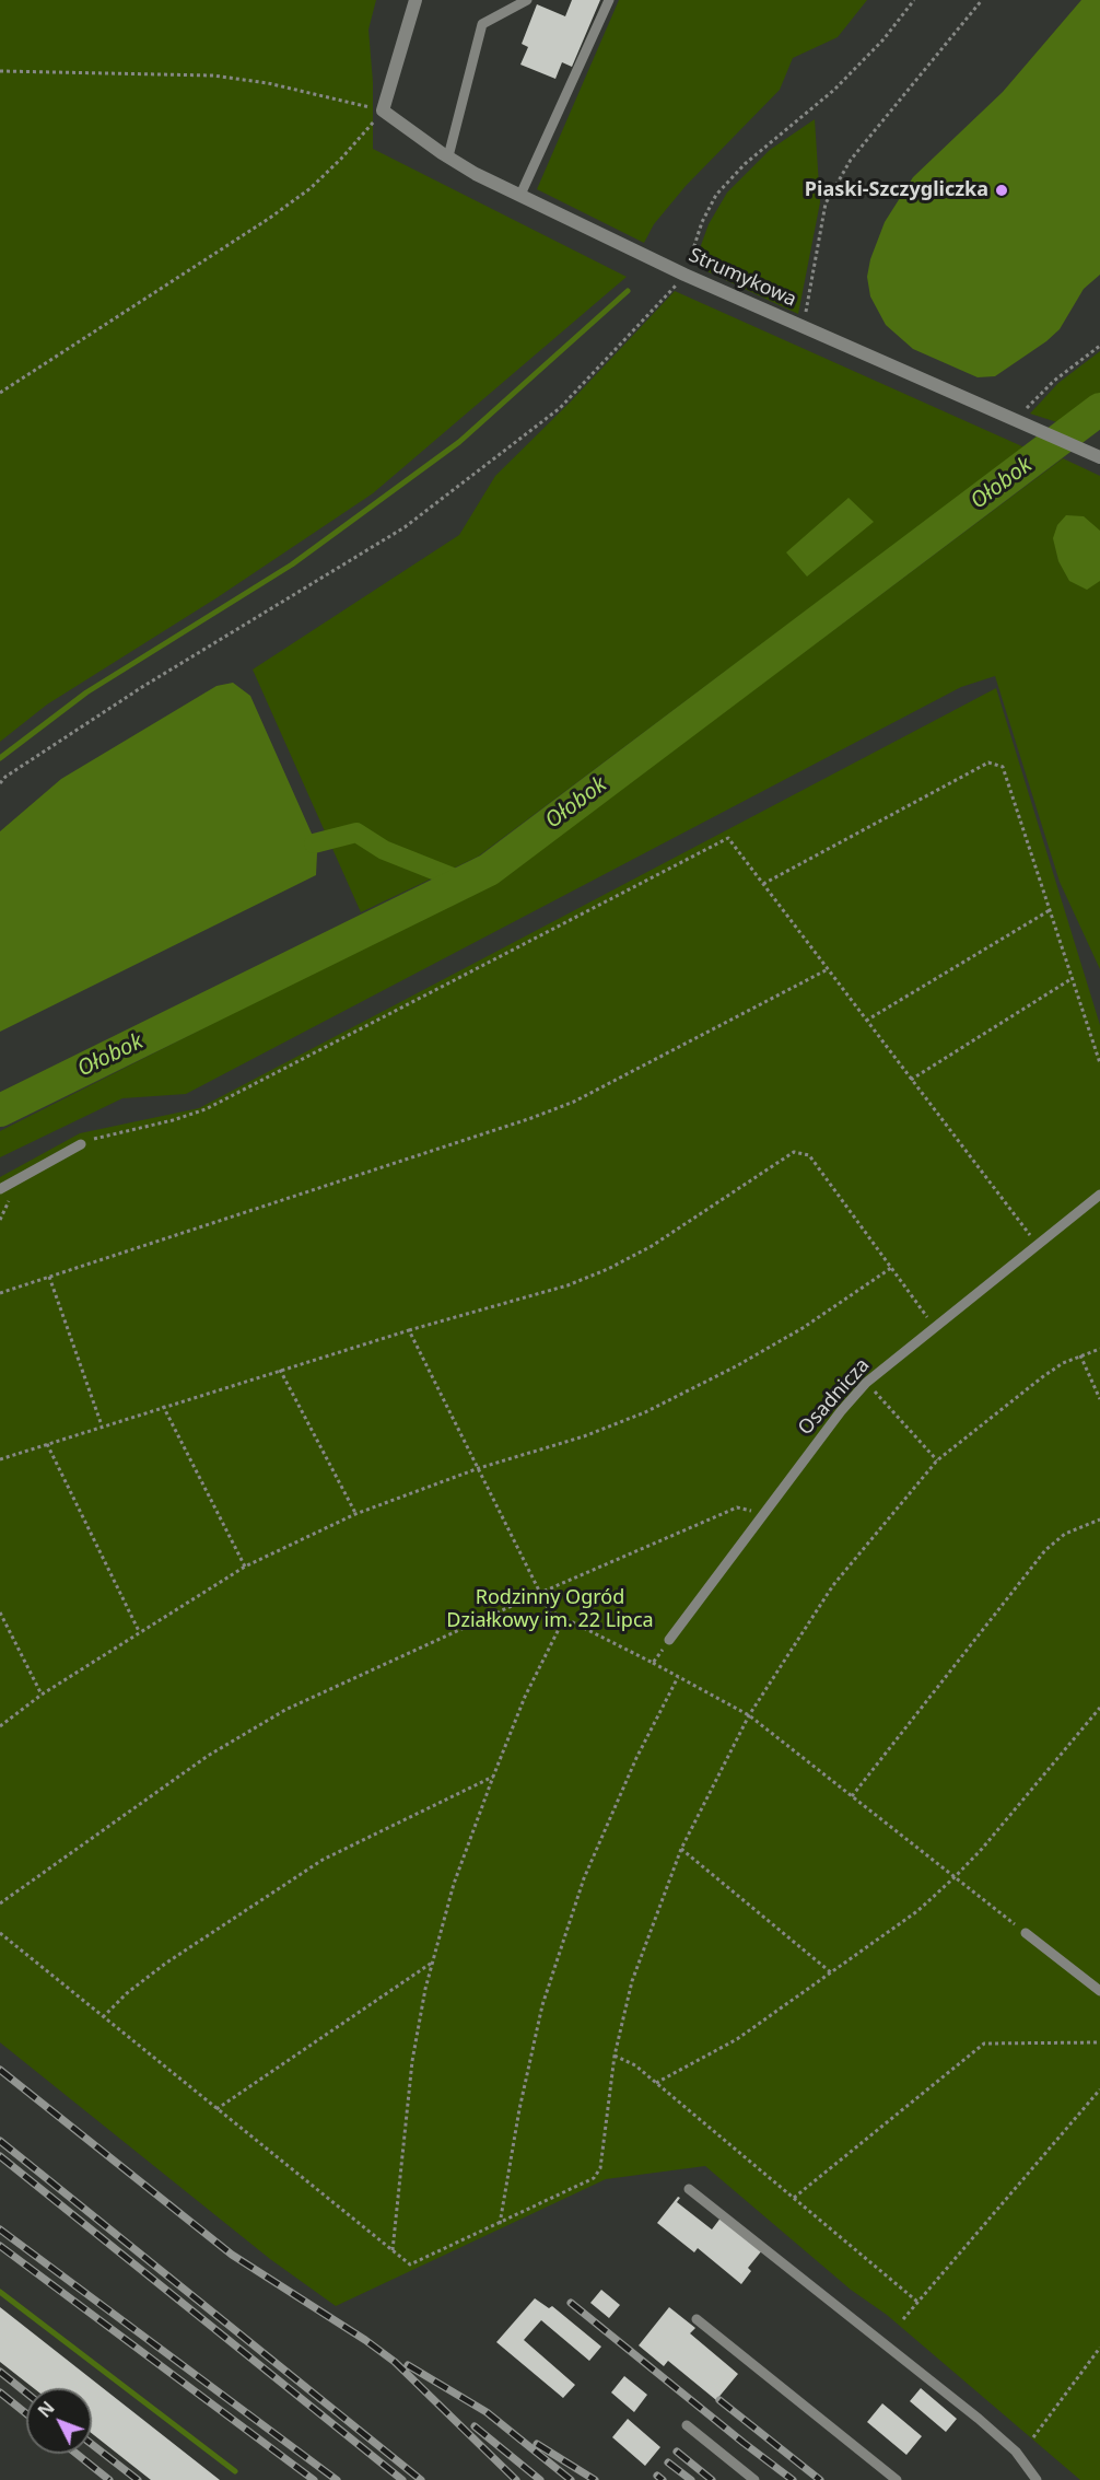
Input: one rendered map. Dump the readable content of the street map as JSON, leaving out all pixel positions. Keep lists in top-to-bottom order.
{
  "streets": {
    "street": ["Strumykowa"],
    "lane": ["Osadnicza"]
  },
  "water": ["Ołobok"],
  "parks": ["Rodzinny Ogród Działkowy im. 22 Lipca"],
  "places": ["Piaski-Szczygliczka"],
  "north": "top left"
}
